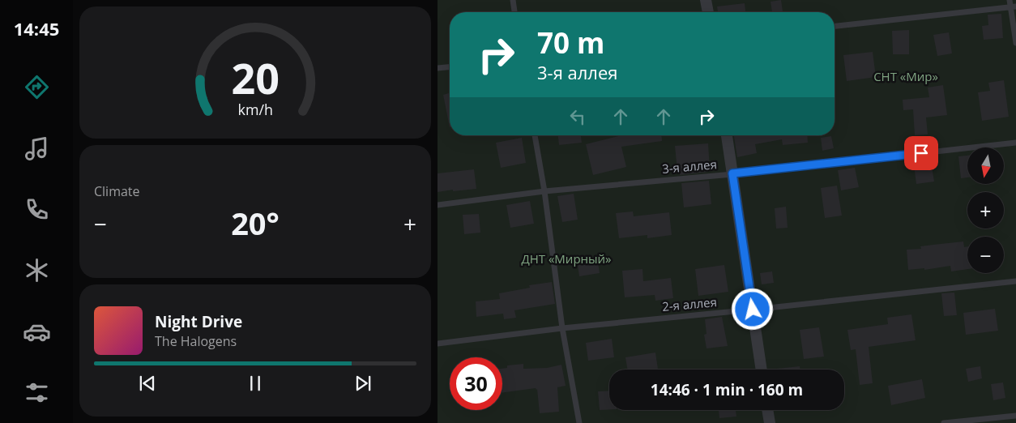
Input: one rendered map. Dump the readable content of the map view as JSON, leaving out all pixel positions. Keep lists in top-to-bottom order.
{
  "streets": {
    "lane": ["3-я аллея", "2-я аллея"]
  },
  "parks": ["СНТ «Мир»", "ДНТ «Мирный»"],
  "north": "bottom",
  "page": {
    "tabs": "14:45",
    "turn": ["70 m", "3-я аллея"],
    "tile": "Climate",
    "map_buttons": ["+", "−"],
    "heat": ["−", "20°", "+"],
    "song": ["Night Drive", "The Halogens"],
    "limit": "30",
    "trip": "14:46 · 1 min · 160 m",
    "gauge": ["20", "km/h"]
  }
}
